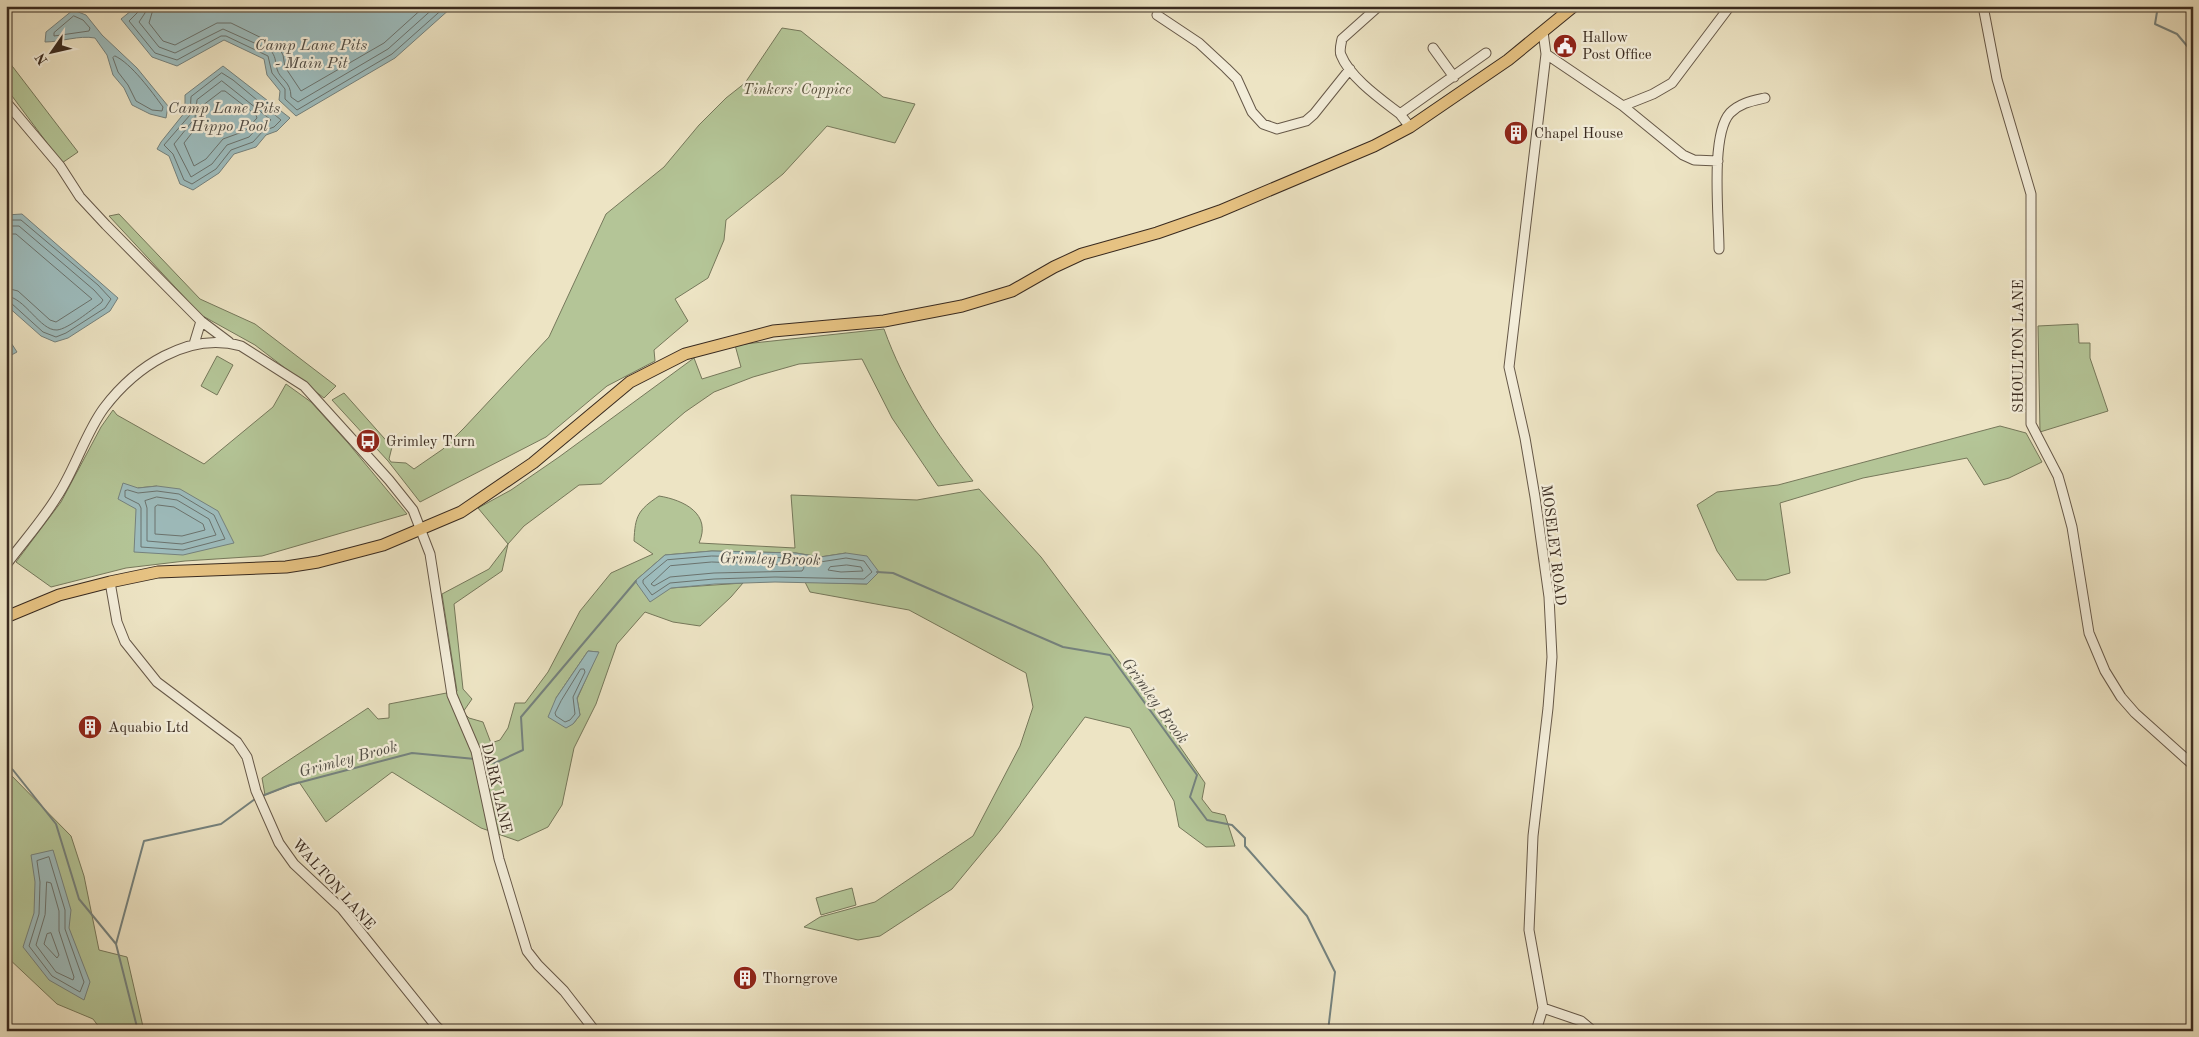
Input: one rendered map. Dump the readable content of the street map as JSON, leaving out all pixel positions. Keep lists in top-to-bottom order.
{
  "streets": {
    "street": [
      "SHOULTON LANE",
      "MOSELEY ROAD",
      "DARK LANE",
      "WALTON LANE"
    ]
  },
  "water": ["Camp Lane Pits - Main Pit", "Camp Lane Pits - Hippo Pool", "Grimley Brook"],
  "parks": ["Tinkers' Coppice"],
  "places": {
    "public building": ["Hallow Post Office"],
    "building": ["Chapel House", "Aquabio Ltd", "Thorngrove"],
    "bus stop": ["Grimley Turn"]
  },
  "north": "bottom left"
}
